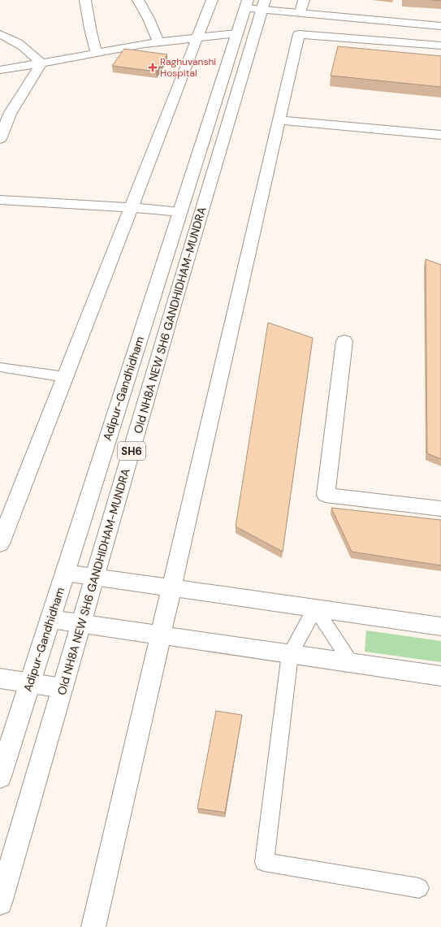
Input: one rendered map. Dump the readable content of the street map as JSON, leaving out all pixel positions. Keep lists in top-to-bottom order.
{
  "streets": {
    "street": ["Old NH8A NEW SH6 GANDHIDHAM-MUNDRA", "Adipur-Gandhidham", "SH6"]
  },
  "crossings": [
    ["Old NH8A NEW SH6 GANDHIDHAM-MUNDRA", "Adipur-Gandhidham"]
  ],
  "places": {
    "health": ["Raghuvanshi Hospital"]
  }
}
